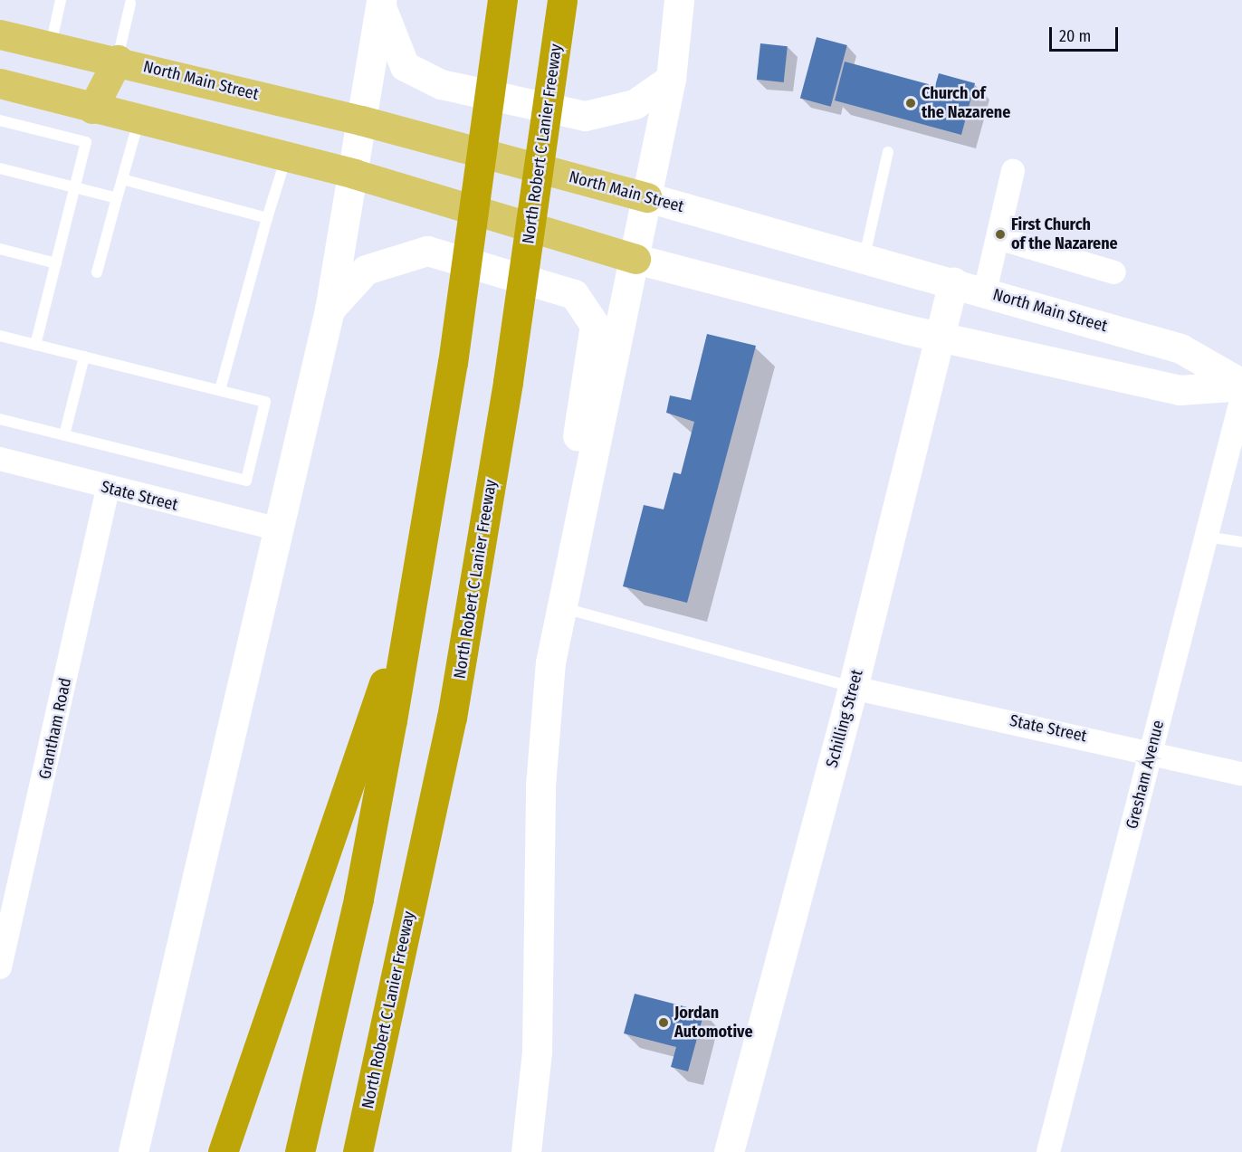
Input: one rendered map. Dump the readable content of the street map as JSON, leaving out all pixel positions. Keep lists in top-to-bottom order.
{
  "streets": {
    "highway": ["North Robert C Lanier Freeway"],
    "main road": ["North Main Street", "Schilling Street"],
    "street": ["State Street", "Grantham Road", "Gresham Avenue"]
  },
  "crossings": [
    ["North Main Street", "Schilling Street"],
    ["State Street", "Schilling Street"],
    ["State Street", "Grantham Road"],
    ["State Street", "Gresham Avenue"]
  ],
  "places": ["Church of the Nazarene", "First Church of the Nazarene", "Jordan Automotive"],
  "scale_bar": "20 m"
}
